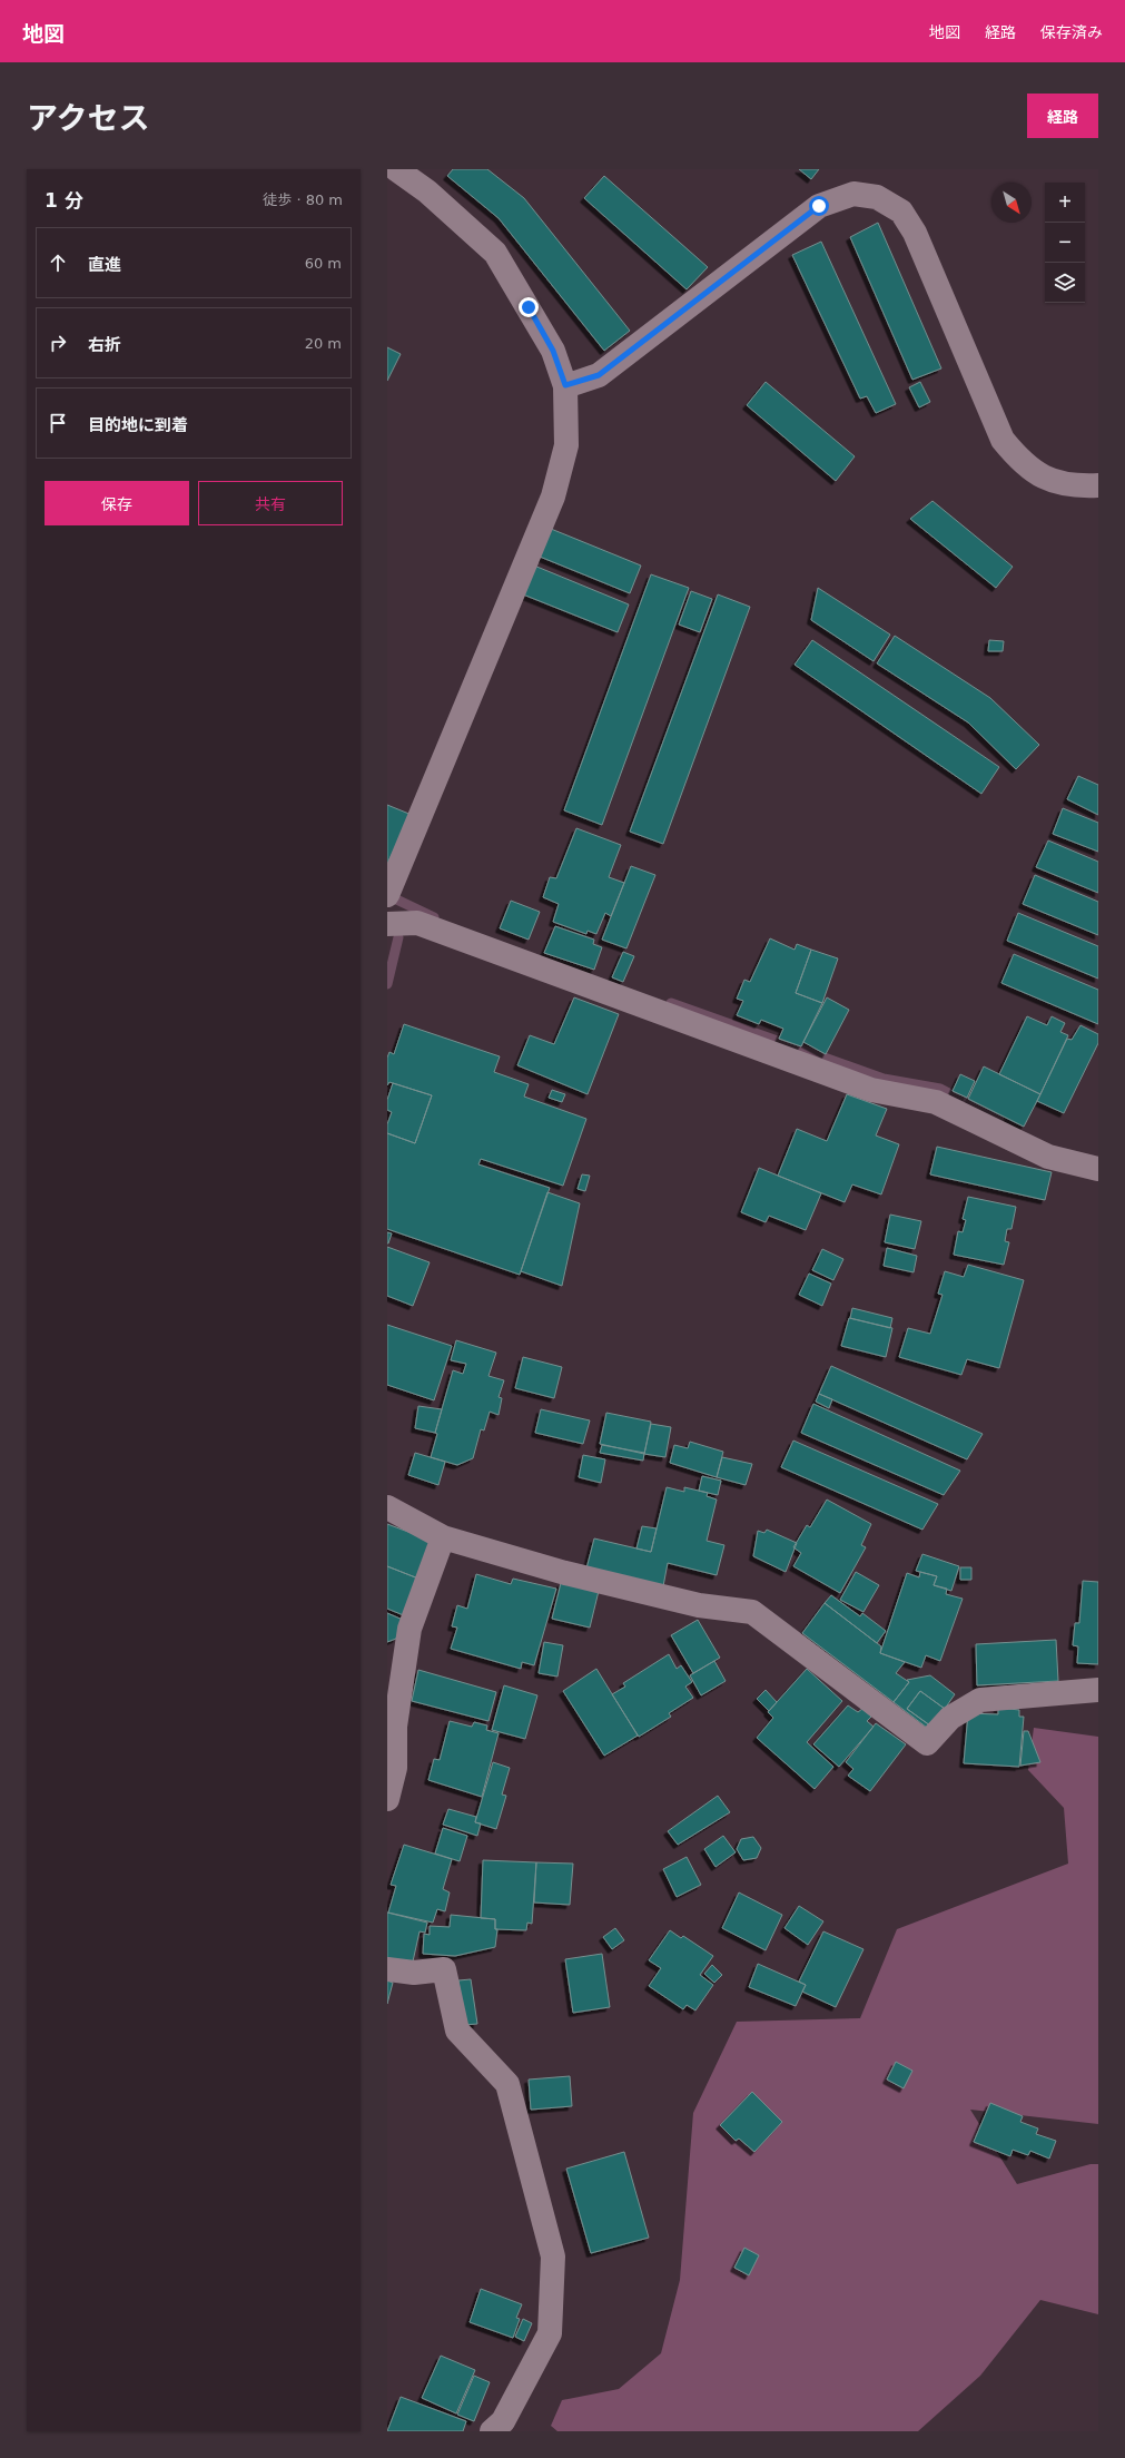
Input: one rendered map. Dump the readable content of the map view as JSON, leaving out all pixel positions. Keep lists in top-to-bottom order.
{
  "north": "bottom right",
  "page": {
    "header": "地図",
    "nav": ["地図", "経路", "保存済み"],
    "title": "アクセス",
    "buttons": [
      "経路",
      ["保存", "共有"]
    ],
    "heading": ["1 分", "徒歩 · 80 m"],
    "map_buttons": ["+", "−"],
    "list": [
      ["直進", "60 m"],
      ["右折", "20 m"],
      "目的地に到着"
    ]
  }
}
